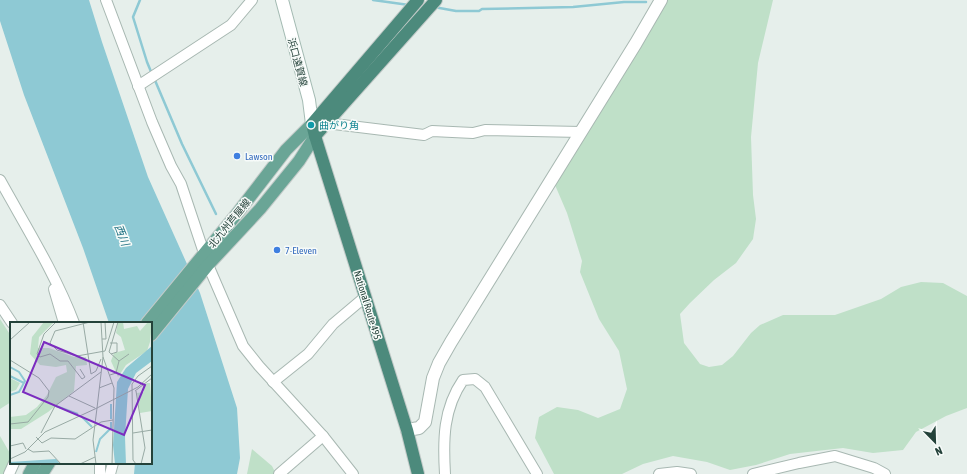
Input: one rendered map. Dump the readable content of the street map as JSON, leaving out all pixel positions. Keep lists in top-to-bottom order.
{
  "streets": {
    "highway": ["National Route 495"],
    "main road": ["北九州芦屋線"],
    "street": ["浜口遠賀線"]
  },
  "crossings": [
    ["浜口遠賀線", "北九州芦屋線"],
    ["浜口遠賀線", "National Route 495"],
    ["北九州芦屋線", "National Route 495"]
  ],
  "water": ["西川"],
  "places": ["曲がり角", "Lawson", "7-Eleven"],
  "north": "bottom right"
}
